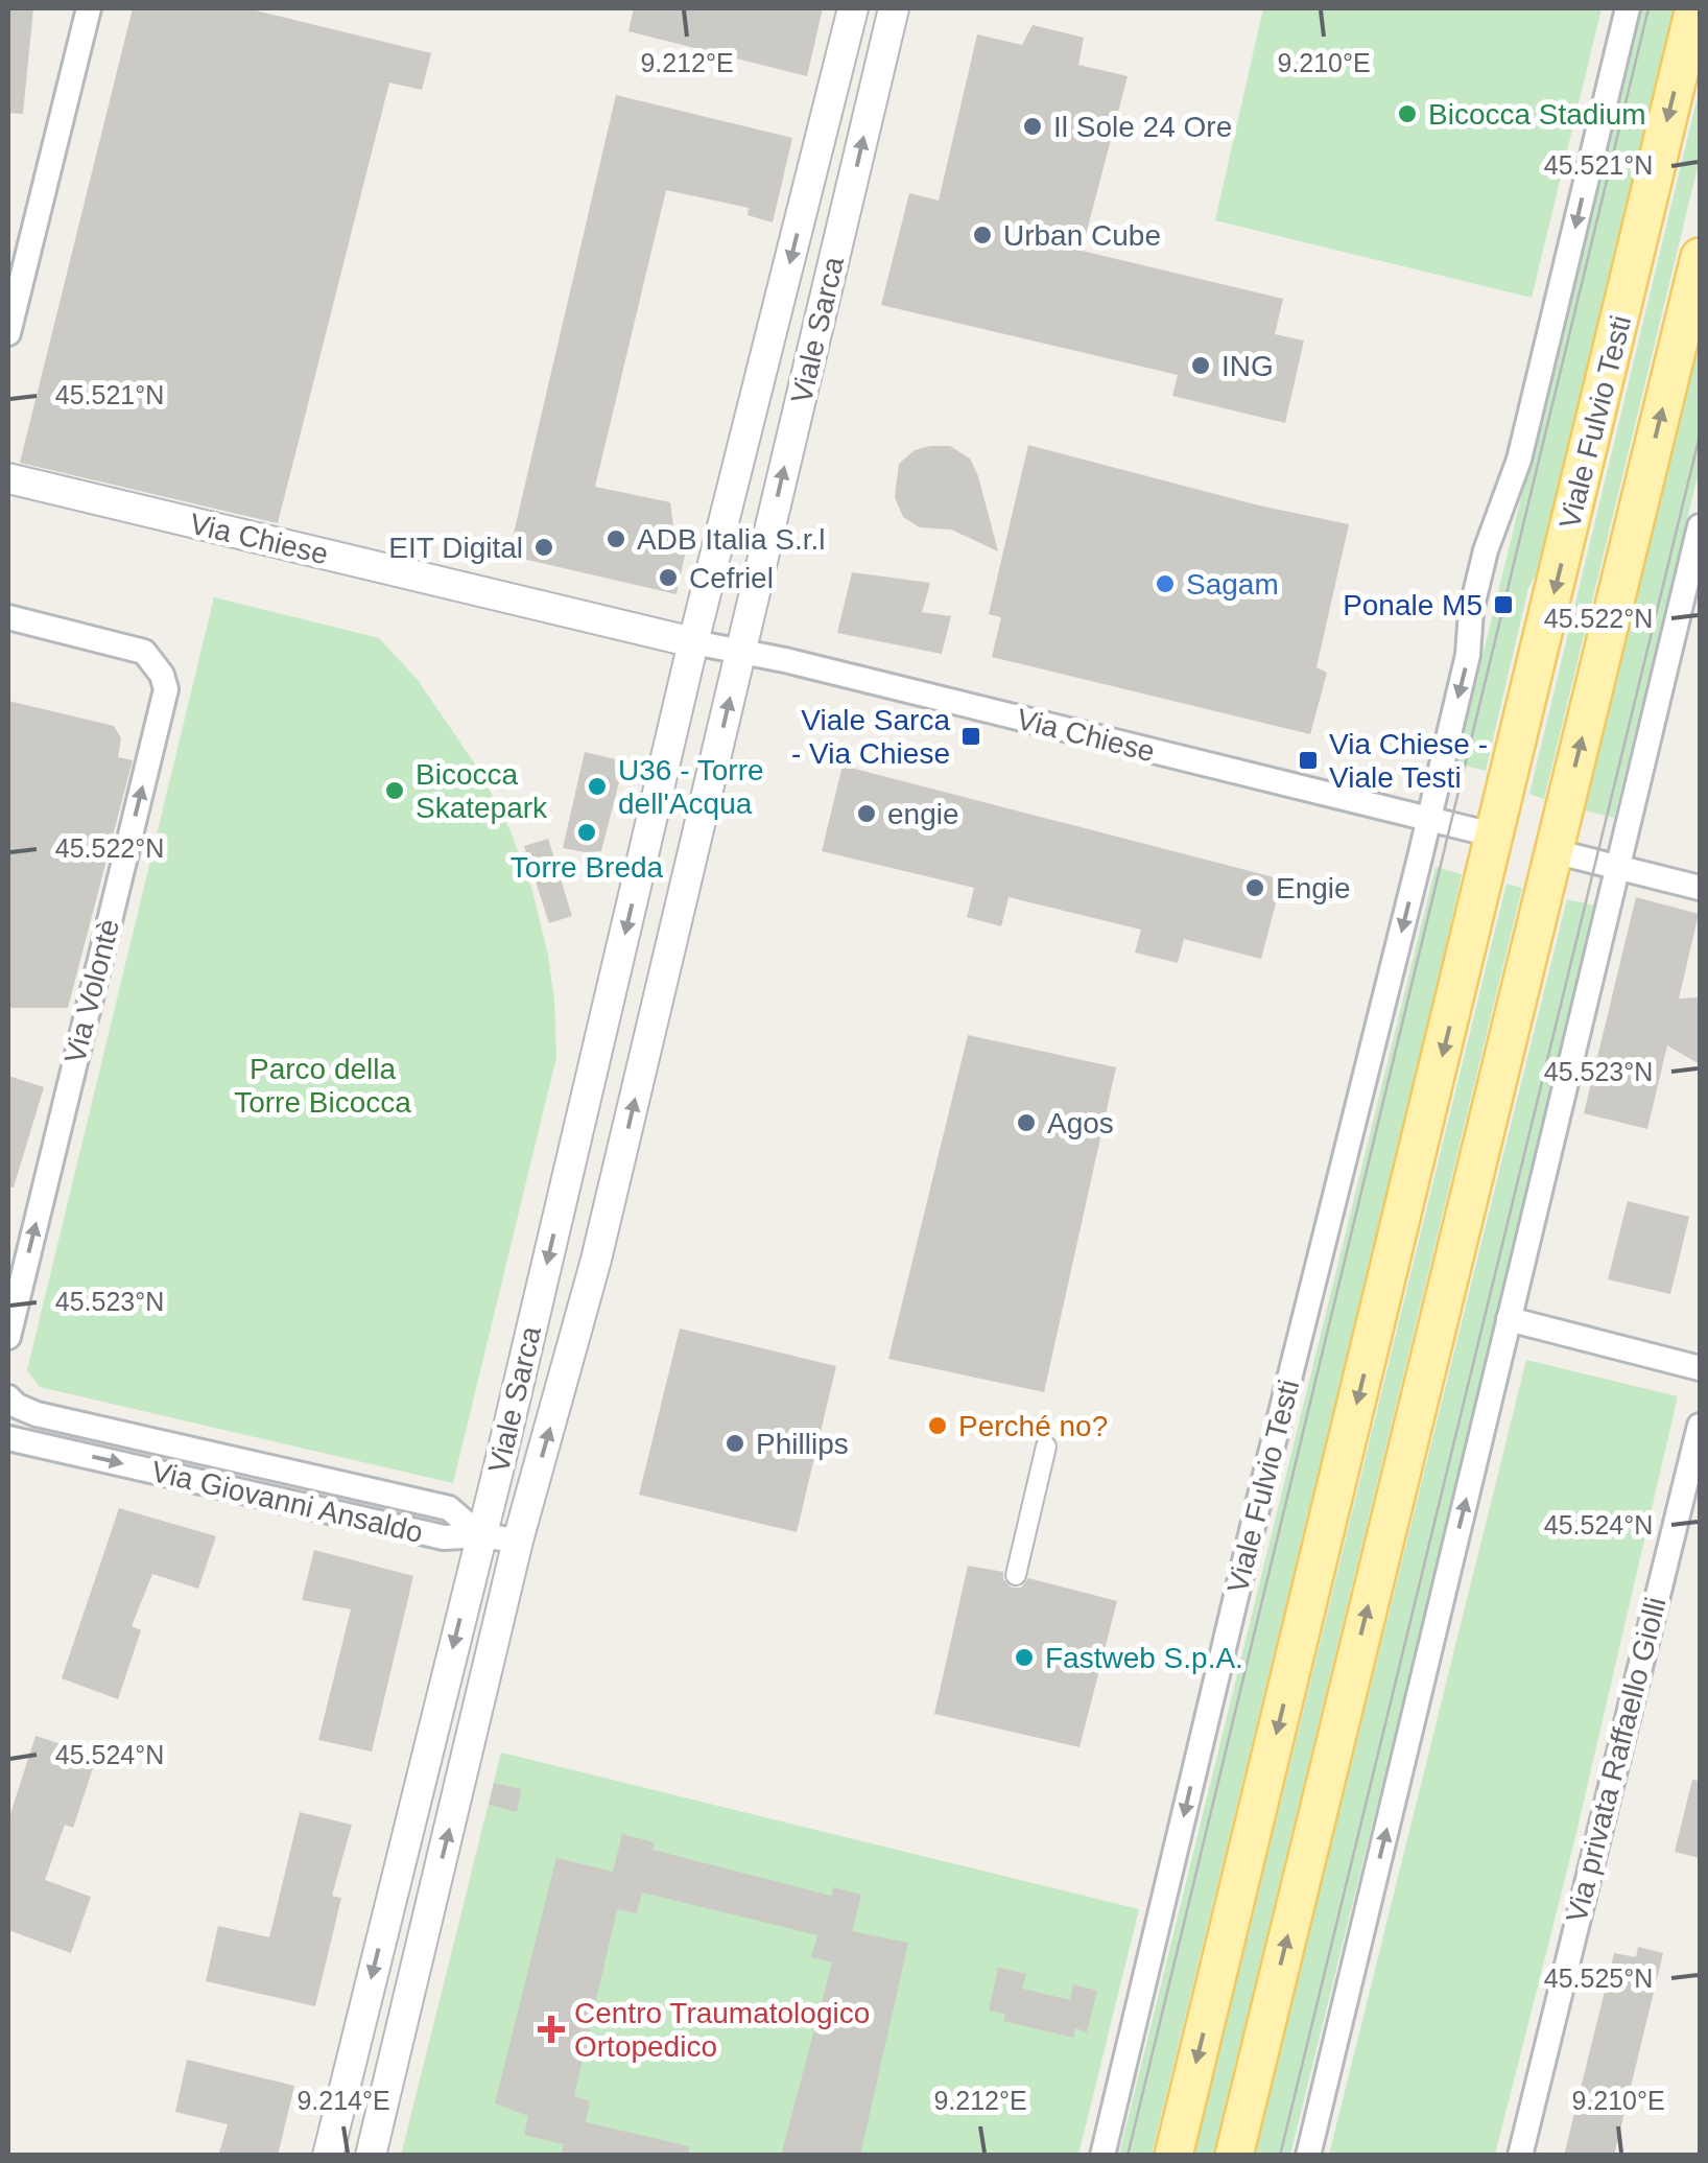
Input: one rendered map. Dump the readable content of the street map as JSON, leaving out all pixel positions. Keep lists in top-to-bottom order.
{
  "streets": {
    "main road": ["Viale Fulvio Testi"],
    "street": [
      "Viale Sarca",
      "Via Chiese",
      "Via Volontè",
      "Via Giovanni Ansaldo",
      "Via privata Raffaello Giolli"
    ]
  },
  "crossings": [
    ["Viale Sarca", "Via Chiese"],
    ["Viale Sarca", "Via Giovanni Ansaldo"],
    ["Viale Fulvio Testi", "Via Chiese"]
  ],
  "one_way": ["Via Volontè"],
  "parks": ["Parco della Torre Bicocca"],
  "places": {
    "other": [
      "Bicocca Stadium",
      "Il Sole 24 Ore",
      "Urban Cube",
      "ING",
      "ADB Italia S.r.l",
      "EIT Digital",
      "Cefriel",
      "Sagam",
      "U36 - Torre dell'Acqua",
      "Bicocca Skatepark",
      "engie",
      "Torre Breda",
      "Engie",
      "Agos",
      "Perché no?",
      "Phillips",
      "Fastweb S.p.A."
    ],
    "transit": ["Ponale M5", "Viale Sarca - Via Chiese", "Via Chiese - Viale Testi"],
    "health": ["Centro Traumatologico Ortopedico"]
  },
  "coordinates": [
    "9.212°E",
    "9.210°E",
    "45.521°N",
    "45.522°N",
    "45.523°N",
    "45.524°N",
    "45.525°N",
    "9.214°E"
  ]
}
